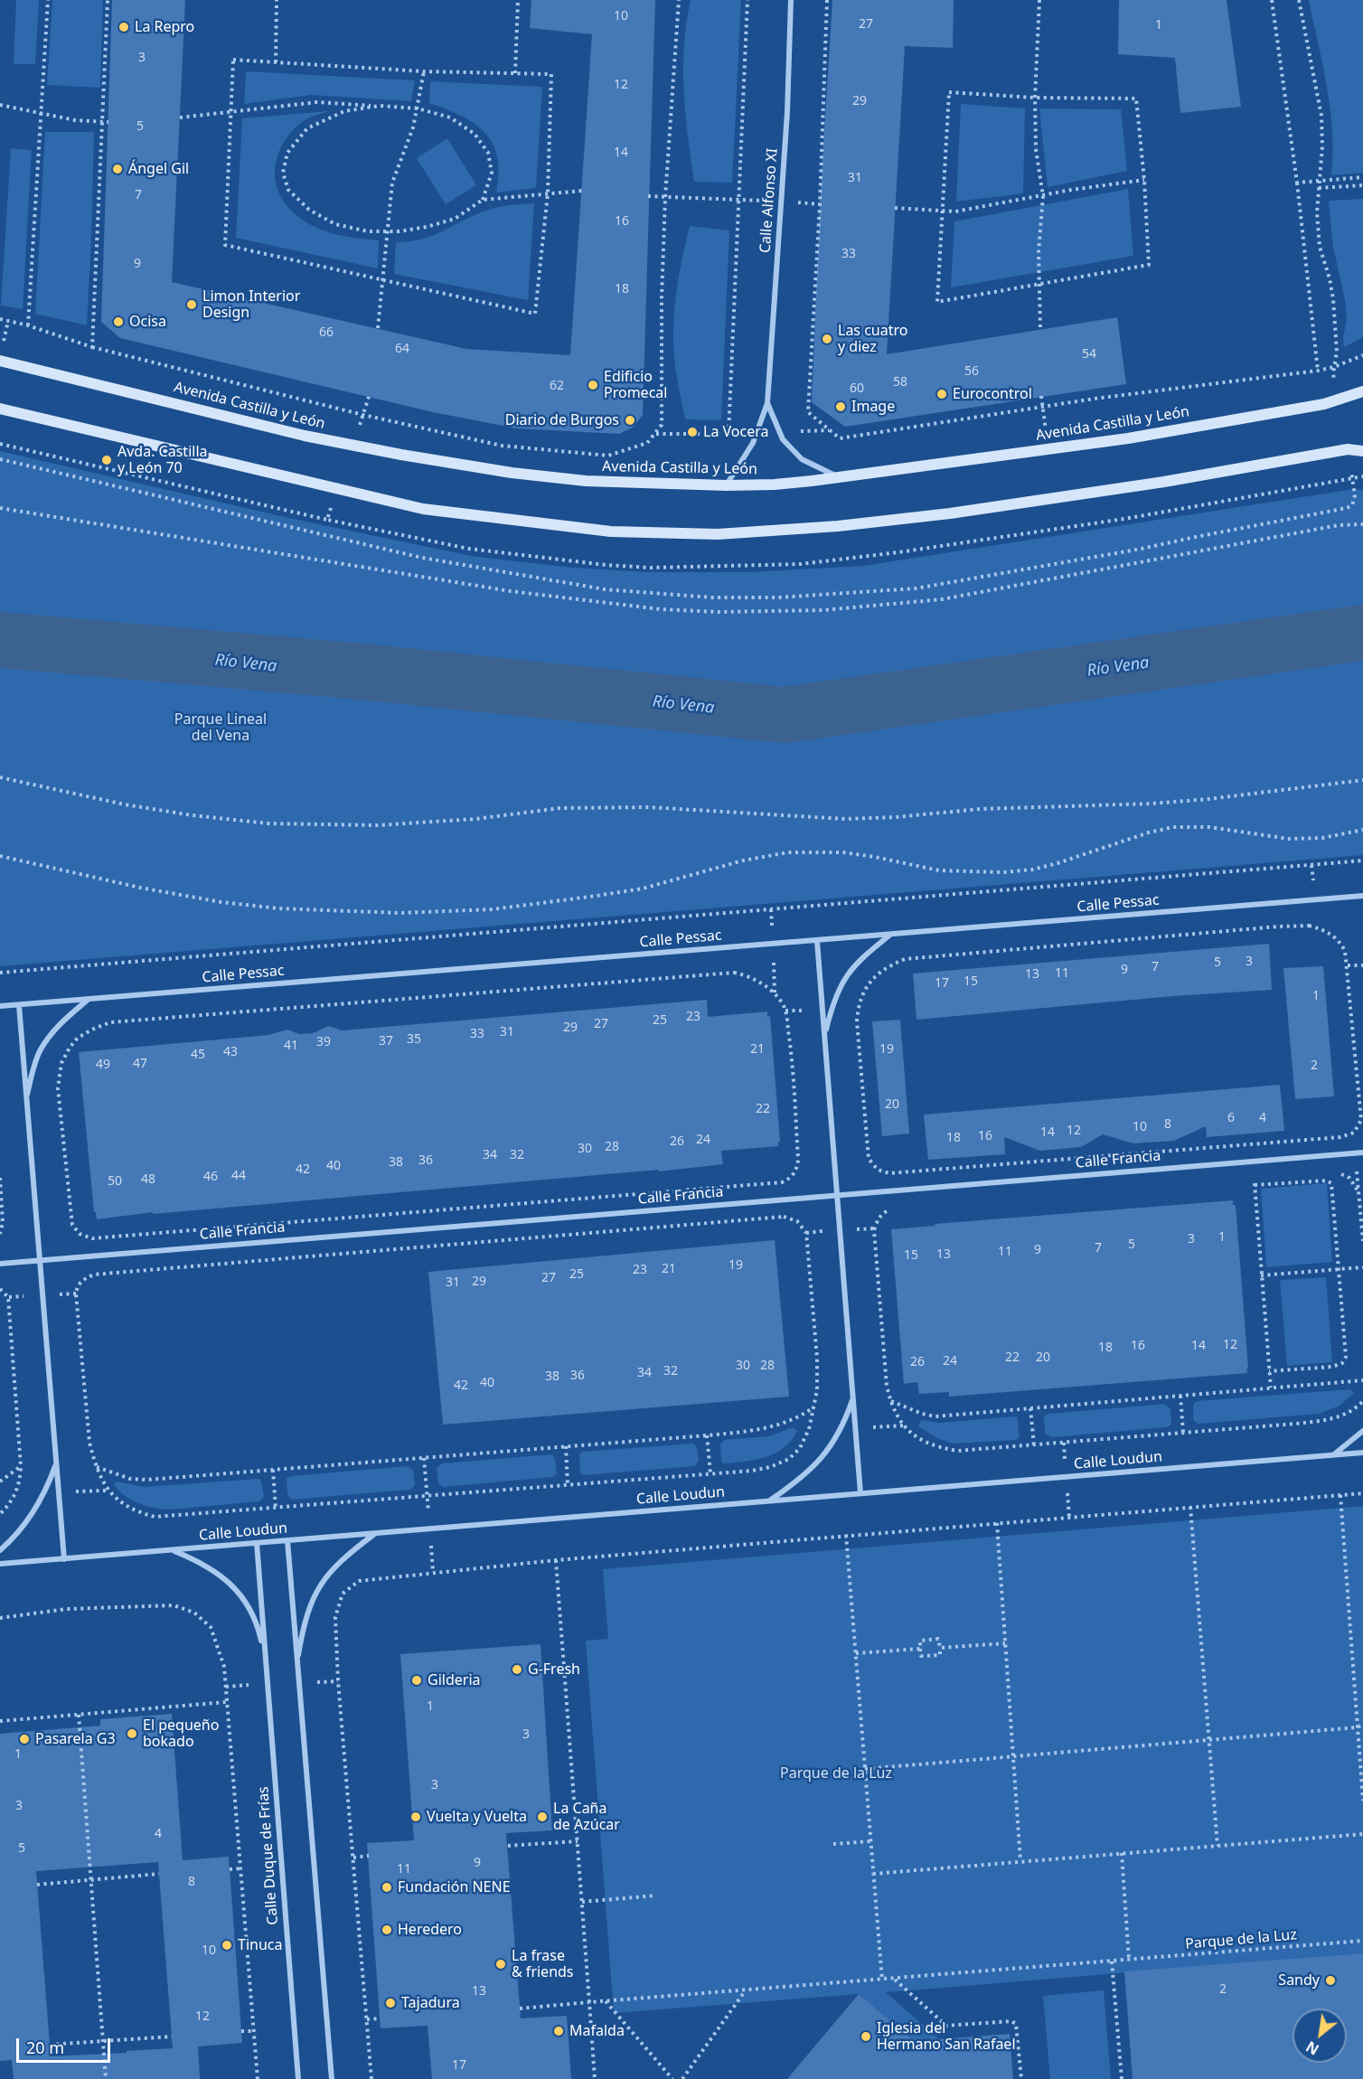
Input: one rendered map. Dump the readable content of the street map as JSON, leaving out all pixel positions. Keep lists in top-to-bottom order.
{
  "streets": {
    "main road": ["Avenida Castilla y León"],
    "street": [
      "Calle Alfonso XI",
      "Calle Pessac",
      "Calle Francia",
      "Calle Loudun",
      "Calle Duque de Frías"
    ],
    "path": ["Parque de la Luz"]
  },
  "crossings": [
    ["Calle Alfonso XI", "Avenida Castilla y León"],
    ["Calle Loudun", "Calle Duque de Frías"]
  ],
  "water": ["Río Vena"],
  "parks": ["Parque Lineal del Vena", "Parque de la Luz"],
  "places": [
    "La Repro",
    "Ángel Gil",
    "Limon Interior Design",
    "Ocisa",
    "Las cuatro y diez",
    "Edificio Promecal",
    "Eurocontrol",
    "Image",
    "Diario de Burgos",
    "La Vocera",
    "Avda. Castilla y León 70",
    "G-Fresh",
    "Gilderia",
    "El pequeño bokado",
    "Pasarela G3",
    "Vuelta y Vuelta",
    "La Caña de Azúcar",
    "Fundación NENE",
    "Heredero",
    "Tinuca",
    "La frase & friends",
    "Sandy",
    "Tajadura",
    "Mafalda",
    "Iglesia del Hermano San Rafael"
  ],
  "house_numbers": [
    "10",
    "27",
    "1",
    "3",
    "12",
    "29",
    "5",
    "14",
    "31",
    "7",
    "16",
    "33",
    "9",
    "18",
    "66",
    "64",
    "54",
    "56",
    "58",
    "62",
    "60",
    "3",
    "5",
    "7",
    "9",
    "11",
    "13",
    "15",
    "17",
    "1",
    "23",
    "25",
    "27",
    "29",
    "31",
    "33",
    "35",
    "37",
    "39",
    "41",
    "21",
    "19",
    "43",
    "45",
    "47",
    "49",
    "2",
    "20",
    "22",
    "6",
    "4",
    "8",
    "10",
    "12",
    "14",
    "16",
    "18",
    "24",
    "26",
    "28",
    "30",
    "34",
    "32",
    "36",
    "38",
    "40",
    "42",
    "44",
    "46",
    "48",
    "50",
    "1",
    "3",
    "5",
    "7",
    "9",
    "11",
    "13",
    "15",
    "19",
    "21",
    "23",
    "25",
    "27",
    "29",
    "31",
    "12",
    "16",
    "14",
    "18",
    "22",
    "20",
    "24",
    "26",
    "30",
    "28",
    "32",
    "34",
    "36",
    "38",
    "40",
    "42",
    "1",
    "3",
    "1",
    "3",
    "3",
    "4",
    "5",
    "9",
    "11",
    "8",
    "10",
    "2",
    "13",
    "12",
    "17"
  ],
  "scale_bar": "20 m",
  "north": "bottom left"
}
